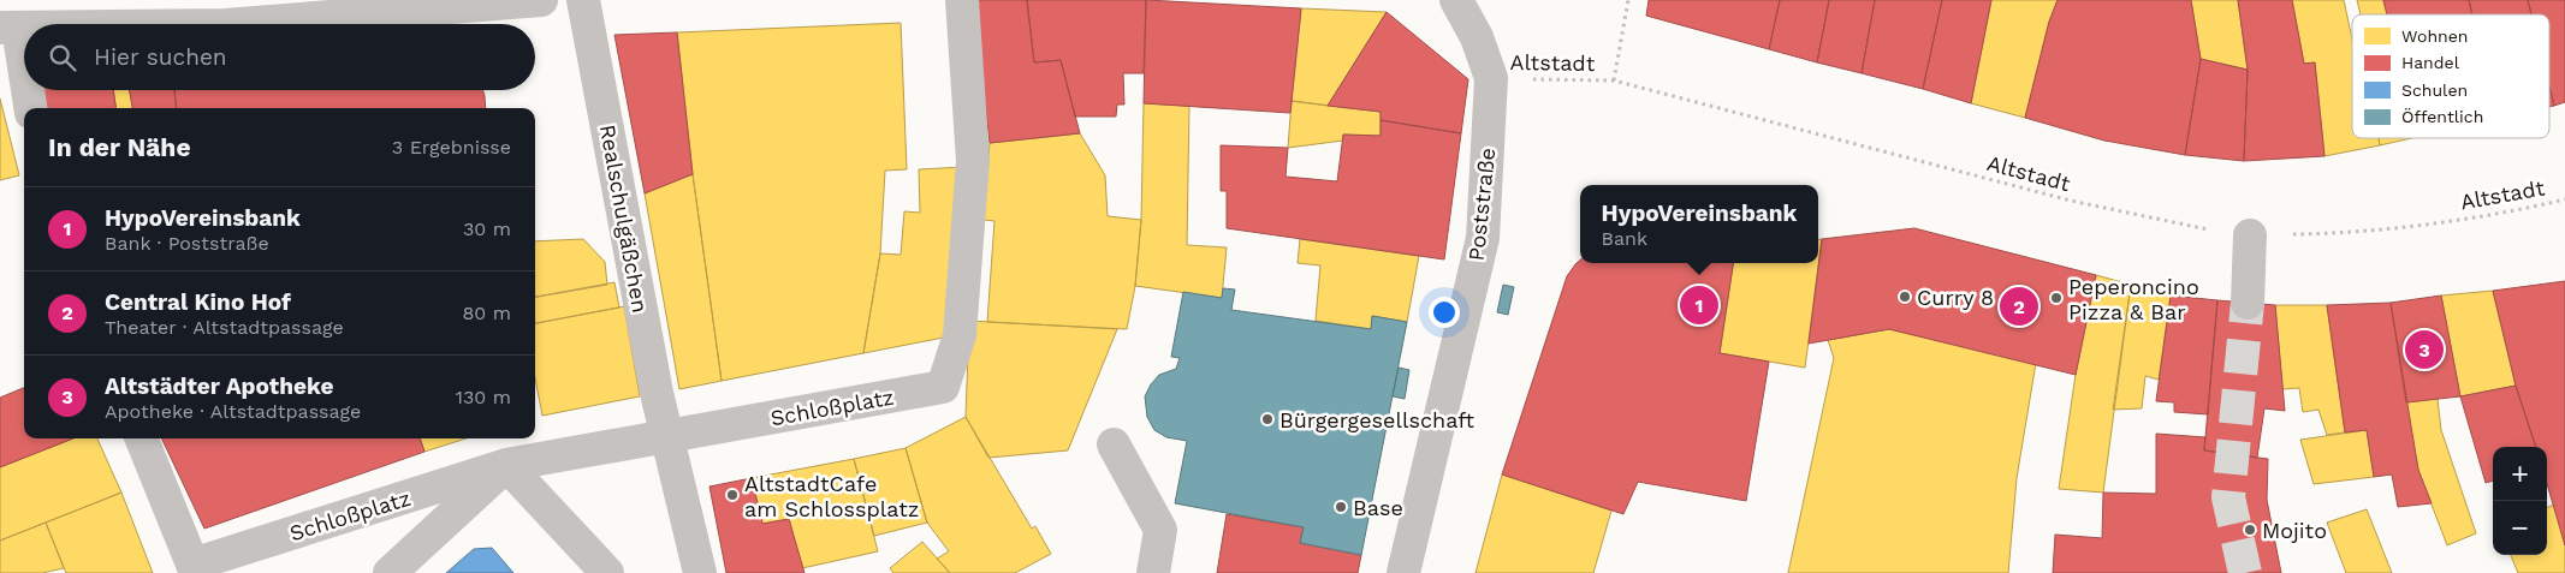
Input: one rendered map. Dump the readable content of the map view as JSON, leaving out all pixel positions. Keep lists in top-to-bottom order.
{
  "streets": {
    "street": ["Poststraße", "Realschulgäßchen", "Schloßplatz"],
    "path": ["Altstadt"]
  },
  "crossings": [
    ["Altstadt", "Poststraße"],
    ["Realschulgäßchen", "Schloßplatz"]
  ],
  "places": [
    "Curry 8",
    "Peperoncino Pizza & Bar",
    "Bürgergesellschaft",
    "AltstadtCafe am Schlossplatz",
    "Base",
    "Mojito"
  ],
  "legend": [
    "Wohnen",
    "Handel",
    "Schulen",
    "Öffentlich"
  ],
  "page": {
    "search": "Hier suchen",
    "heading": ["In der Nähe", "3 Ergebnisse"],
    "popup": ["HypoVereinsbank", "Bank"],
    "list": [
      {
        "mark": "1",
        "name": "HypoVereinsbank",
        "note": "Bank · Poststraße",
        "value": "30 m"
      },
      {
        "mark": "2",
        "name": "Central Kino Hof",
        "note": "Theater · Altstadtpassage",
        "value": "80 m"
      },
      {
        "mark": "3",
        "name": "Altstädter Apotheke",
        "note": "Apotheke · Altstadtpassage",
        "value": "130 m"
      }
    ],
    "pins": ["1", "2", "3"],
    "map_buttons": ["+", "−"]
  }
}
